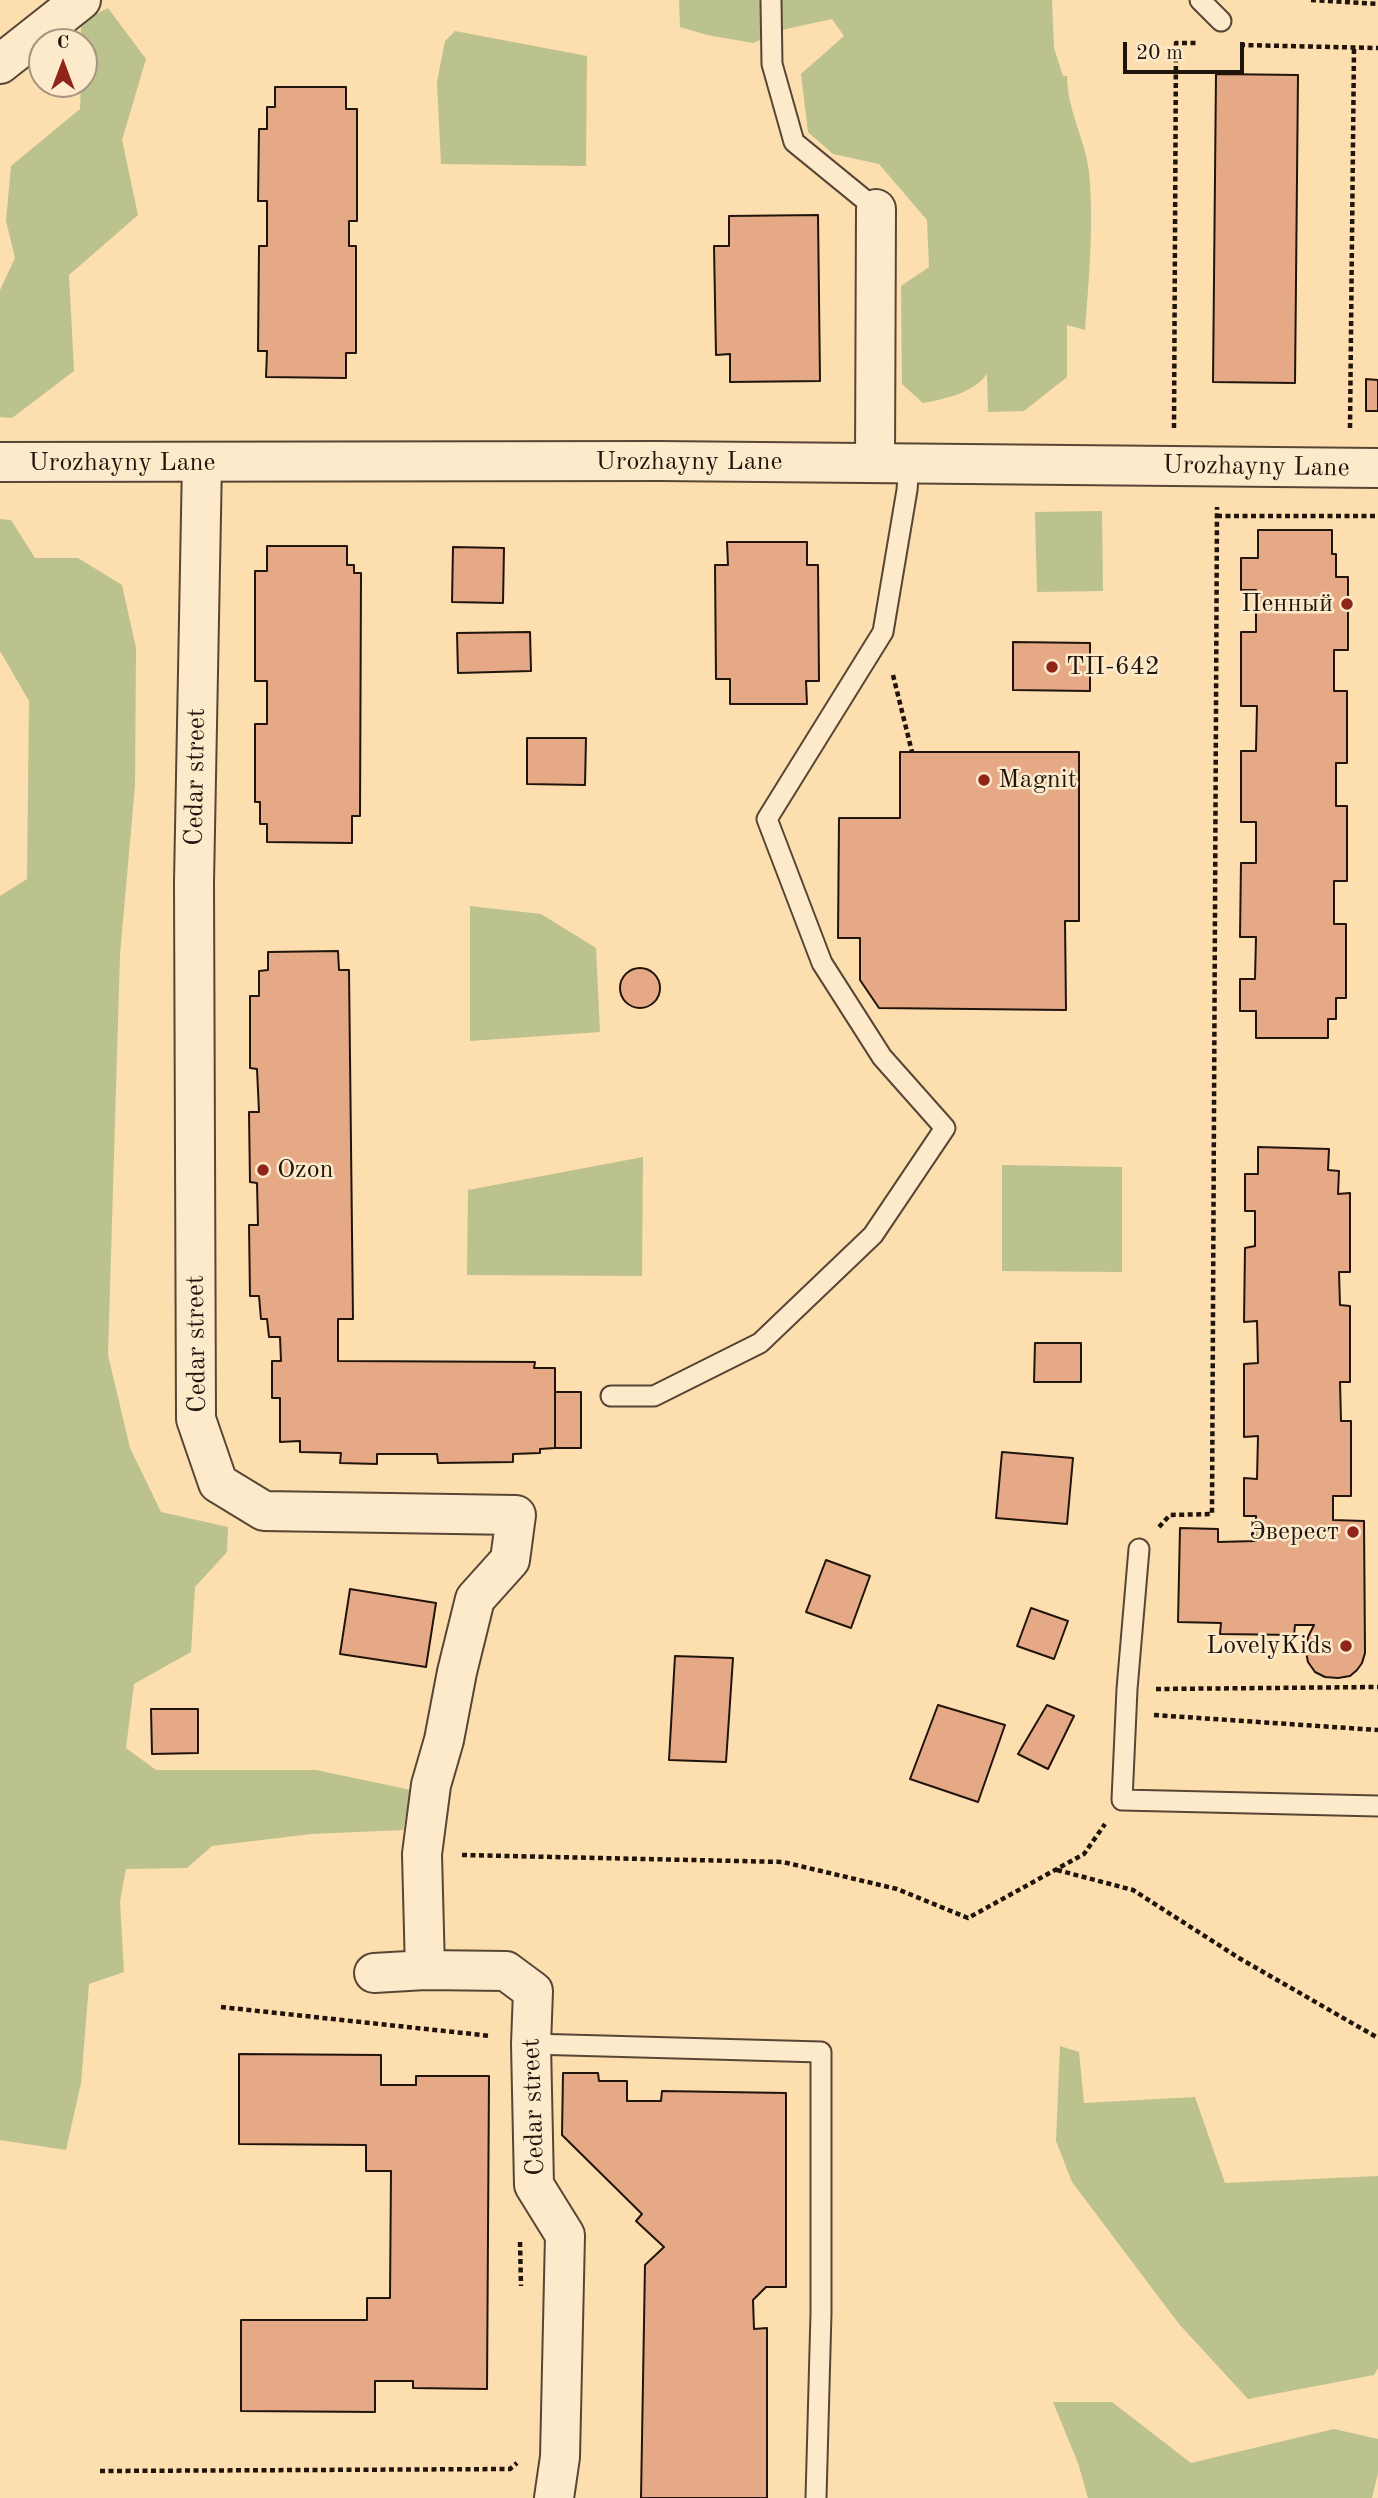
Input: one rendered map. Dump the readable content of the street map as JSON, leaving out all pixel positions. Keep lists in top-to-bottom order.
{
  "streets": {
    "street": ["Urozhayny Lane", "Cedar street"]
  },
  "crossings": [
    ["Urozhayny Lane", "Cedar street"]
  ],
  "places": [
    "Пенный",
    "ТП-642",
    "Magnit",
    "Ozon",
    "Эверест",
    "LovelyKids"
  ],
  "scale_bar": "20 m",
  "north": "top"
}
